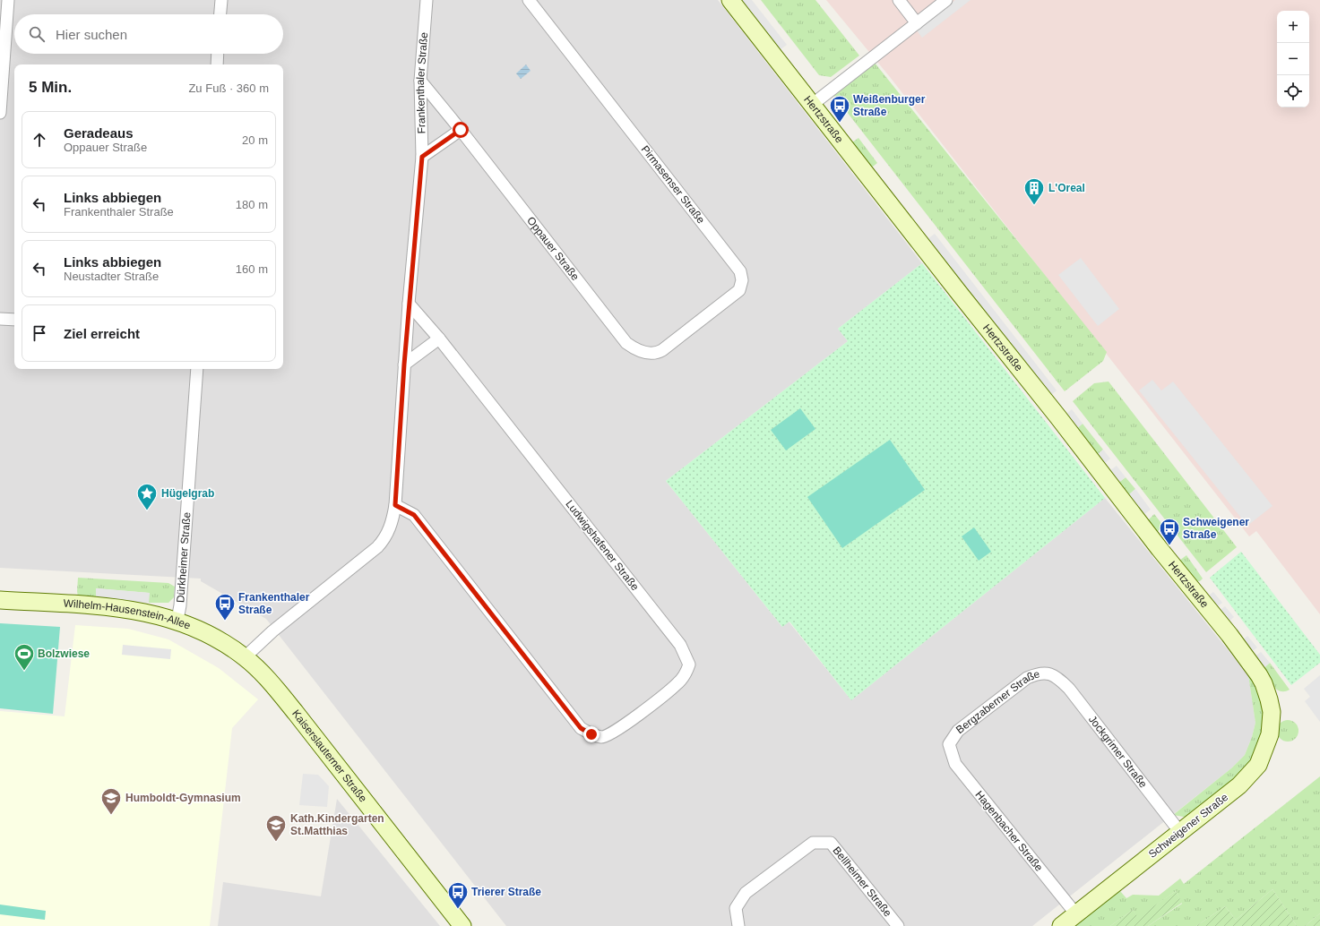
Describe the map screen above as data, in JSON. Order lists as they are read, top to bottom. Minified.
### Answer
{"streets":{"main road":["Hertzstraße","Wilhelm-Hausenstein-Allee","Kaiserslauterner Straße","Schweigener Straße"],"street":["Frankenthaler Straße","Pirmasenser Straße","Oppauer Straße","Ludwigshafener Straße","Dürkheimer Straße","Bergzaberner Straße","Jockgrimer Straße","Hagenbacher Straße","Bellheimer Straße"]},"crossings":[["Frankenthaler Straße","Oppauer Straße"],["Frankenthaler Straße","Ludwigshafener Straße"],["Frankenthaler Straße","Wilhelm-Hausenstein-Allee"],["Frankenthaler Straße","Kaiserslauterner Straße"],["Hertzstraße","Schweigener Straße"],["Pirmasenser Straße","Oppauer Straße"],["Dürkheimer Straße","Wilhelm-Hausenstein-Allee"],["Wilhelm-Hausenstein-Allee","Kaiserslauterner Straße"],["Bergzaberner Straße","Jockgrimer Straße"],["Bergzaberner Straße","Hagenbacher Straße"],["Jockgrimer Straße","Schweigener Straße"],["Schweigener Straße","Hagenbacher Straße"]],"places":{"bus stop":["Weißenburger Straße","Schweigener Straße","Frankenthaler Straße","Trierer Straße"],"building":["L'Oreal"],"place":["Hügelgrab"],"sports":["Bolzwiese"],"school or university":["Humboldt-Gymnasium","Kath.Kindergarten St.Matthias"]},"page":{"map_buttons":["+","−"],"search":"Hier suchen","heading":["5 Min.","Zu Fuß · 360 m"],"list":[["Geradeaus","Oppauer Straße","20 m"],["Links abbiegen","Frankenthaler Straße","180 m"],["Links abbiegen","Neustadter Straße","160 m"],"Ziel erreicht"]}}
